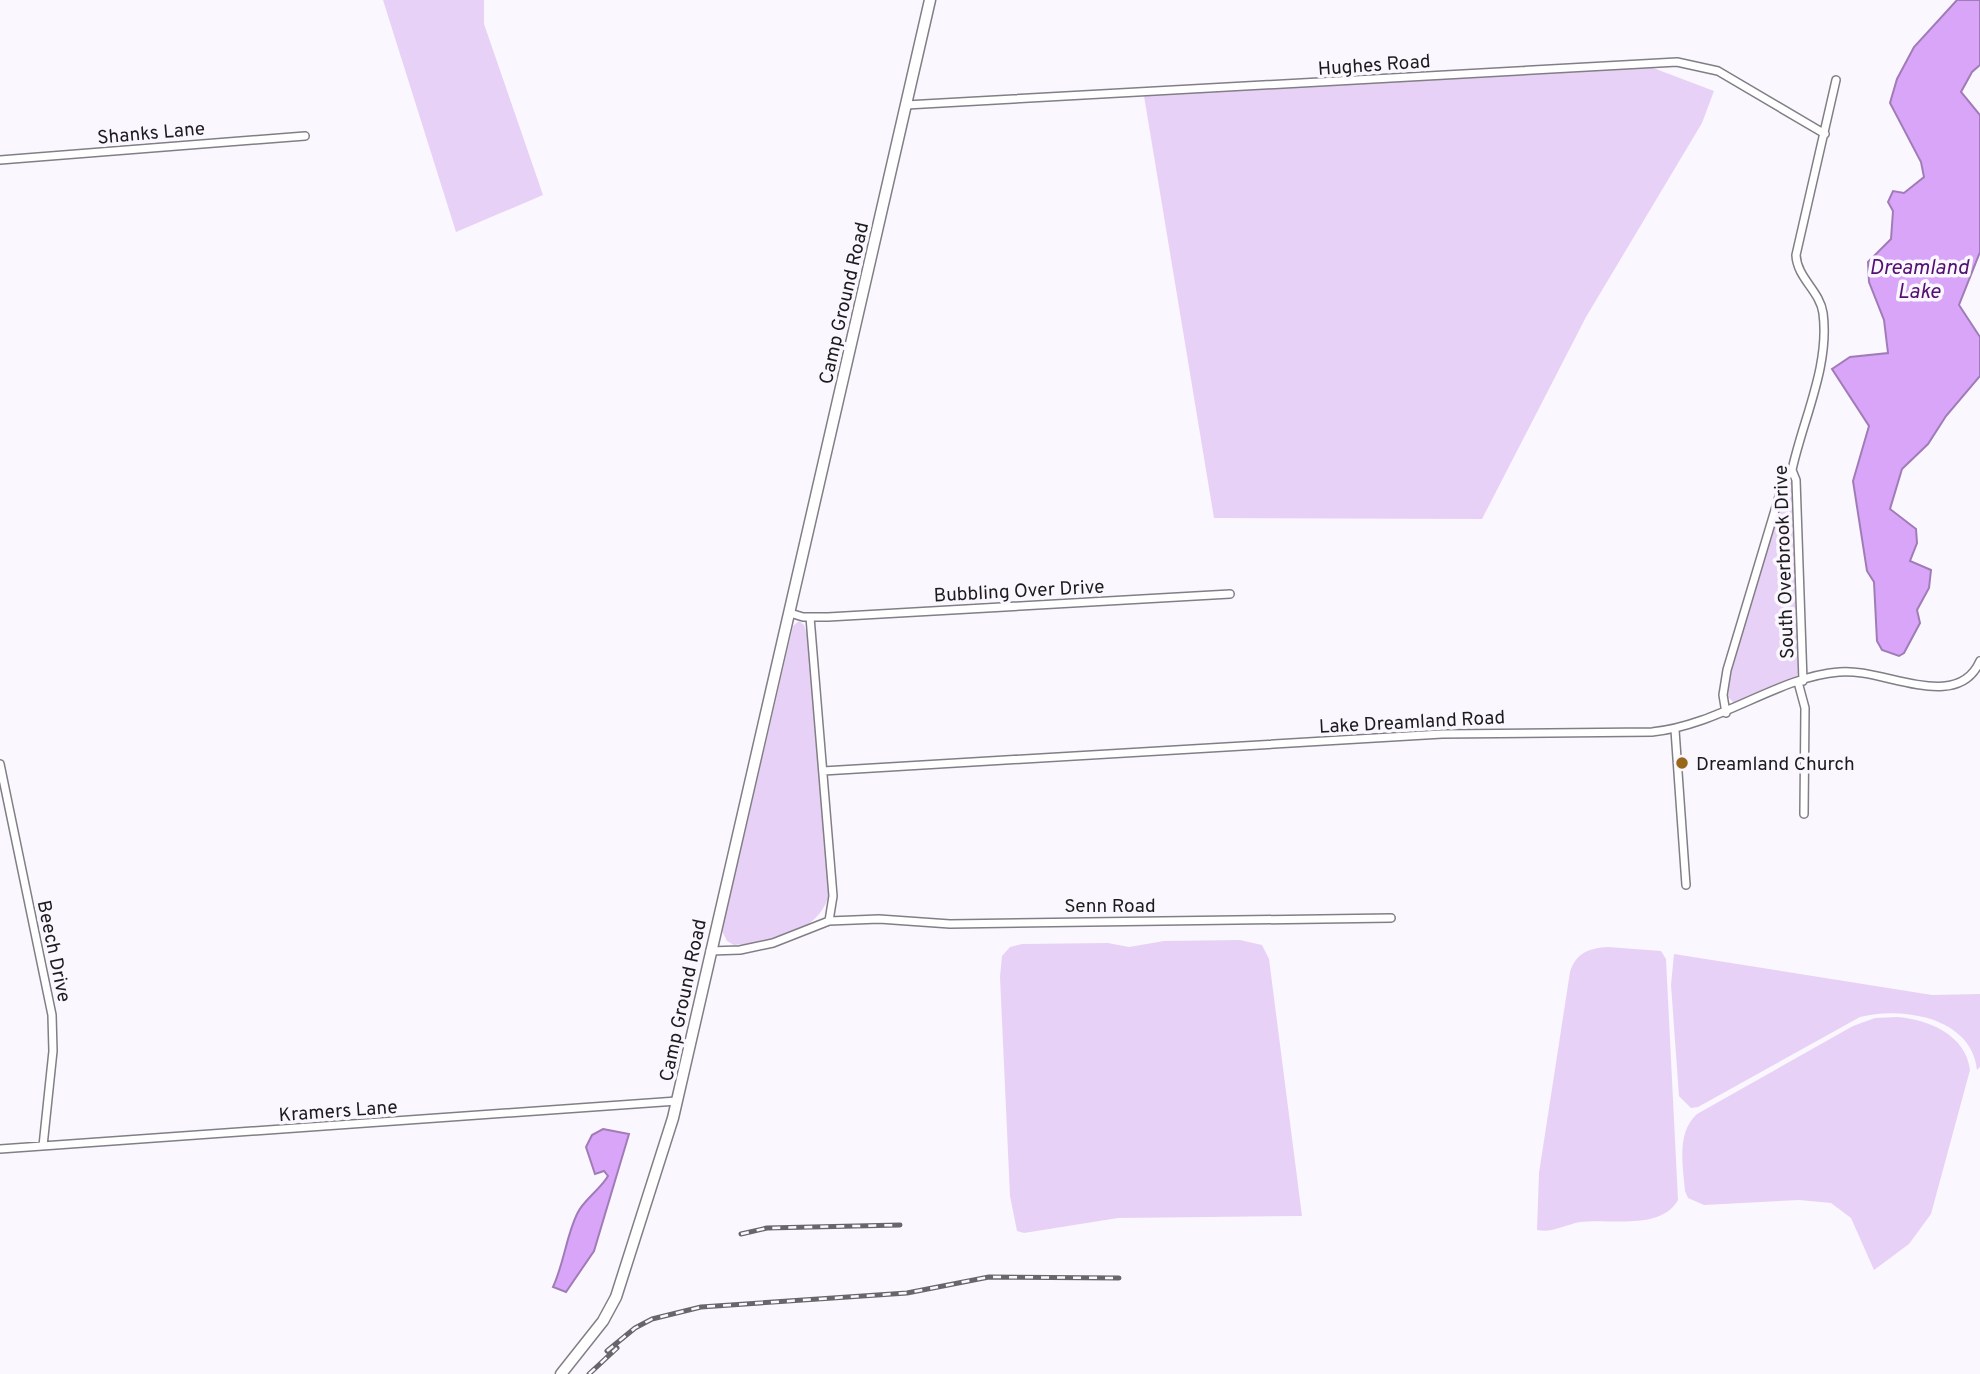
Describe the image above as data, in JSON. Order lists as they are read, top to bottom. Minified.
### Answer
{"streets":{"street":["Hughes Road","Shanks Lane","Camp Ground Road","South Overbrook Drive","Bubbling Over Drive","Lake Dreamland Road","Senn Road","Beech Drive","Kramers Lane"]},"crossings":[["Hughes Road","Camp Ground Road"],["Hughes Road","South Overbrook Drive"],["Camp Ground Road","Senn Road"],["Camp Ground Road","Kramers Lane"],["South Overbrook Drive","Lake Dreamland Road"],["Beech Drive","Kramers Lane"]],"water":["Dreamland Lake"],"places":["Dreamland Church"]}
